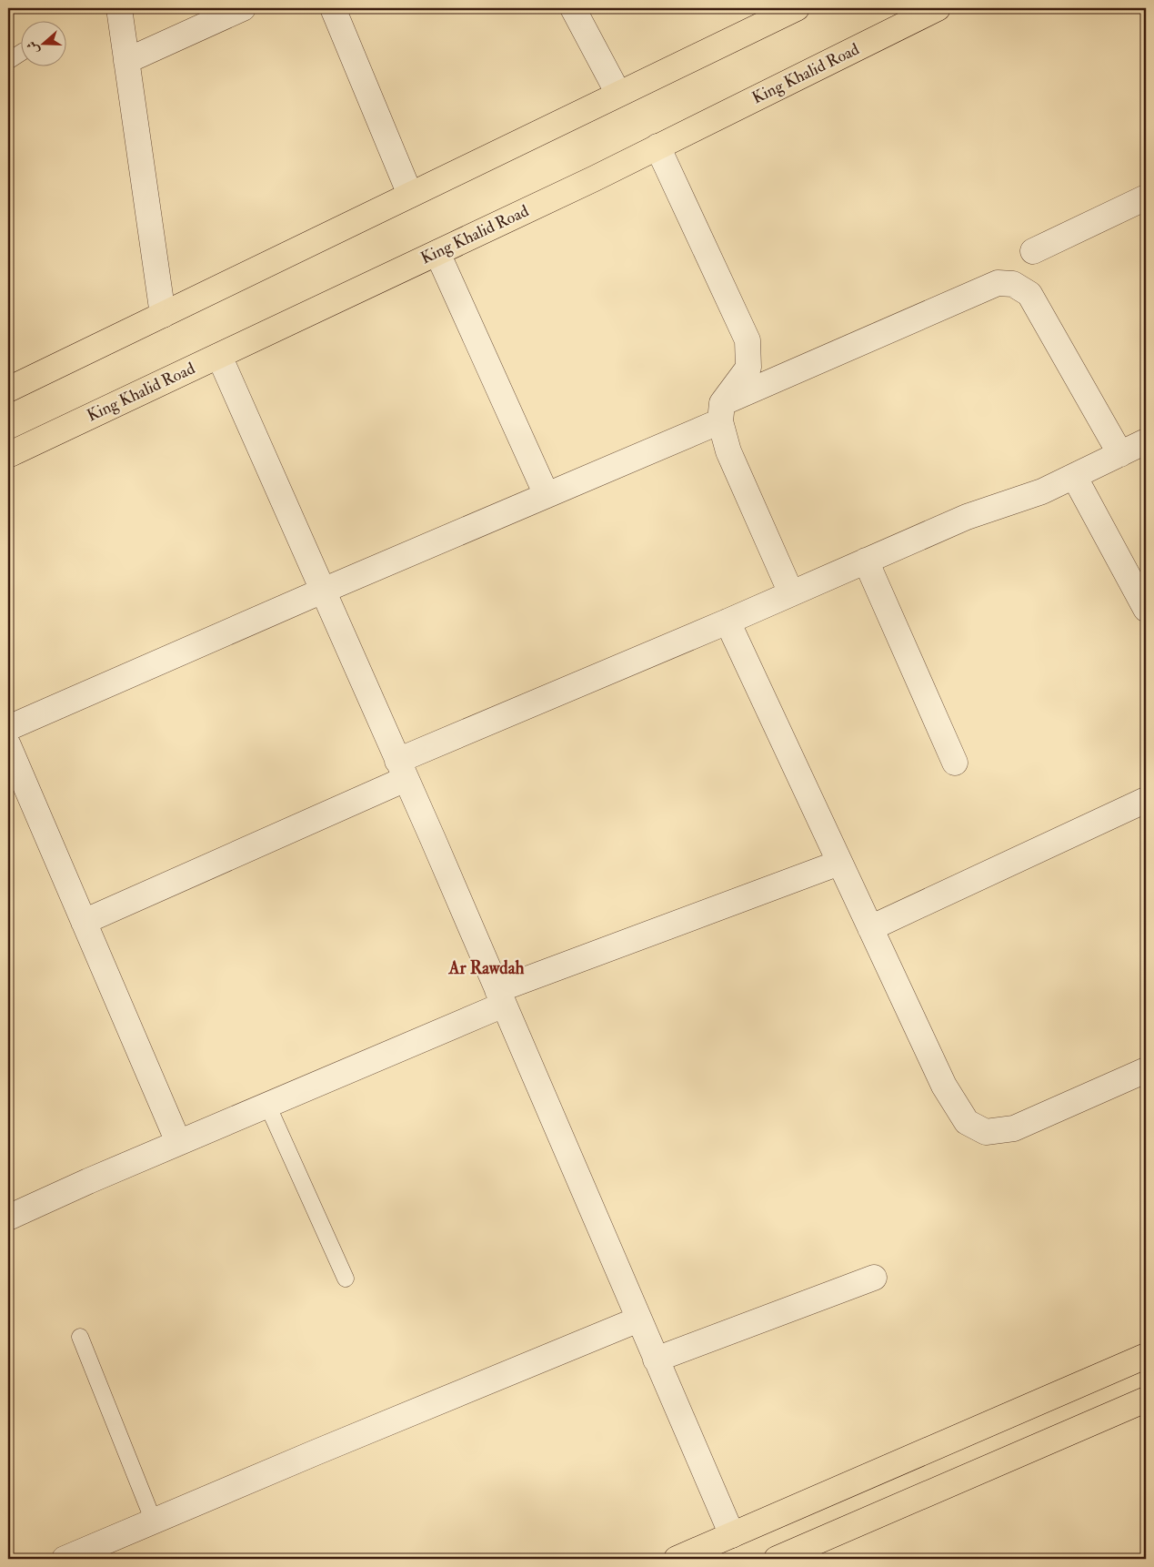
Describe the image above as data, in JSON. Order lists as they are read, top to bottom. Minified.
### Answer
{"streets":{"main road":["King Khalid Road"]},"districts":["Ar Rawdah"],"north":"left"}
